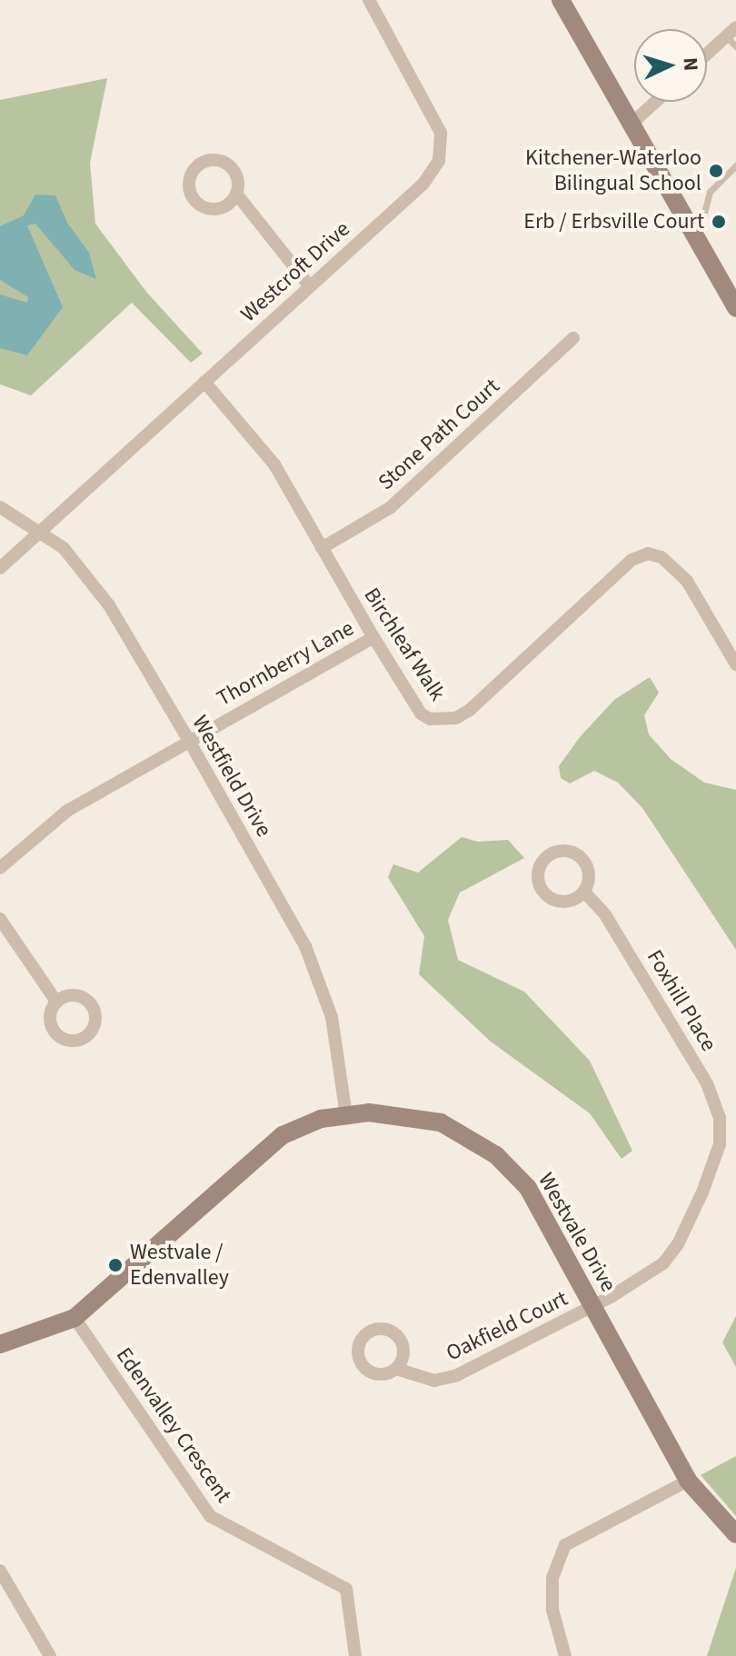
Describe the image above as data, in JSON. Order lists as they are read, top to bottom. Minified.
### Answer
{"streets":{"street":["Westcroft Drive","Stone Path Court","Birchleaf Walk","Thornberry Lane","Westfield Drive","Foxhill Place","Westvale Drive","Oakfield Court","Edenvalley Crescent"]},"crossings":[["Westcroft Drive","Birchleaf Walk"],["Westcroft Drive","Westfield Drive"],["Stone Path Court","Birchleaf Walk"],["Birchleaf Walk","Thornberry Lane"],["Thornberry Lane","Westfield Drive"],["Westfield Drive","Westvale Drive"],["Foxhill Place","Westvale Drive"],["Foxhill Place","Oakfield Court"],["Westvale Drive","Oakfield Court"],["Westvale Drive","Edenvalley Crescent"]],"places":["Kitchener-Waterloo Bilingual School","Erb / Erbsville Court","Westvale / Edenvalley"],"north":"right"}
